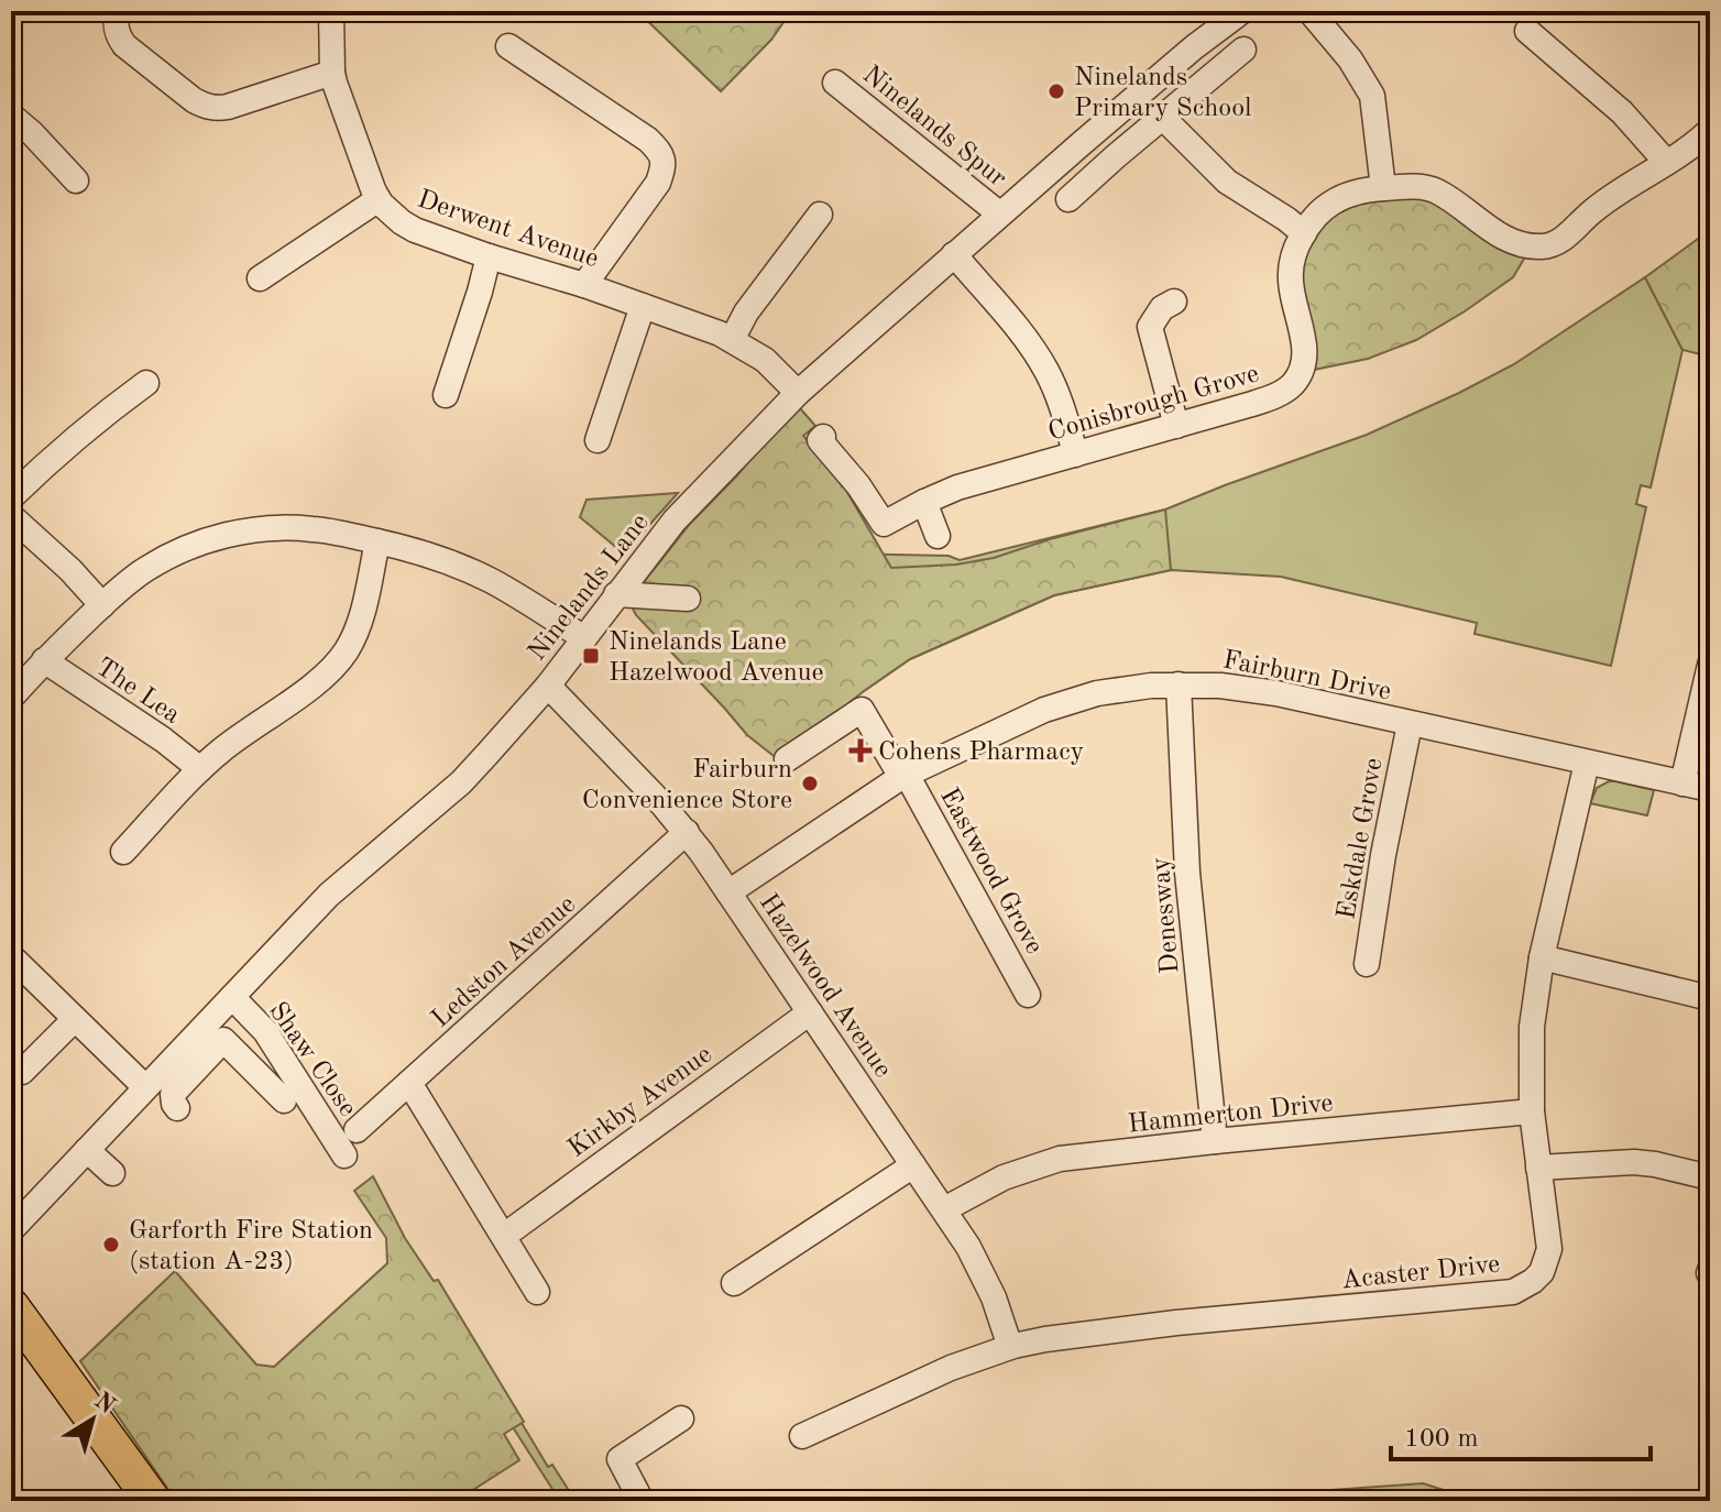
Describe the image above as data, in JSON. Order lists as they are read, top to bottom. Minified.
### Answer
{"streets":{"street":["Ninelands Spur","Derwent Avenue","Conisbrough Grove","Ninelands Lane","Fairburn Drive","The Lea","Eskdale Grove","Eastwood Grove","Denesway","Ledston Avenue","Hazelwood Avenue","Shaw Close","Kirkby Avenue","Hammerton Drive","Acaster Drive"]},"crossings":[["Ninelands Spur","Ninelands Lane"],["Derwent Avenue","Ninelands Lane"],["Ninelands Lane","Hazelwood Avenue"],["Ninelands Lane","Shaw Close"],["Fairburn Drive","Eskdale Grove"],["Fairburn Drive","Eastwood Grove"],["Fairburn Drive","Denesway"],["Fairburn Drive","Hazelwood Avenue"],["Fairburn Drive","Acaster Drive"],["Denesway","Hammerton Drive"],["Ledston Avenue","Hazelwood Avenue"],["Hazelwood Avenue","Kirkby Avenue"],["Hazelwood Avenue","Hammerton Drive"],["Hazelwood Avenue","Acaster Drive"],["Hammerton Drive","Acaster Drive"]],"places":{"other":["Ninelands Primary School","Fairburn Convenience Store","Garforth Fire Station (station A-23)"],"transit":["Ninelands Lane Hazelwood Avenue"],"health":["Cohens Pharmacy"]},"scale_bar":"100 m","north":"top right"}
